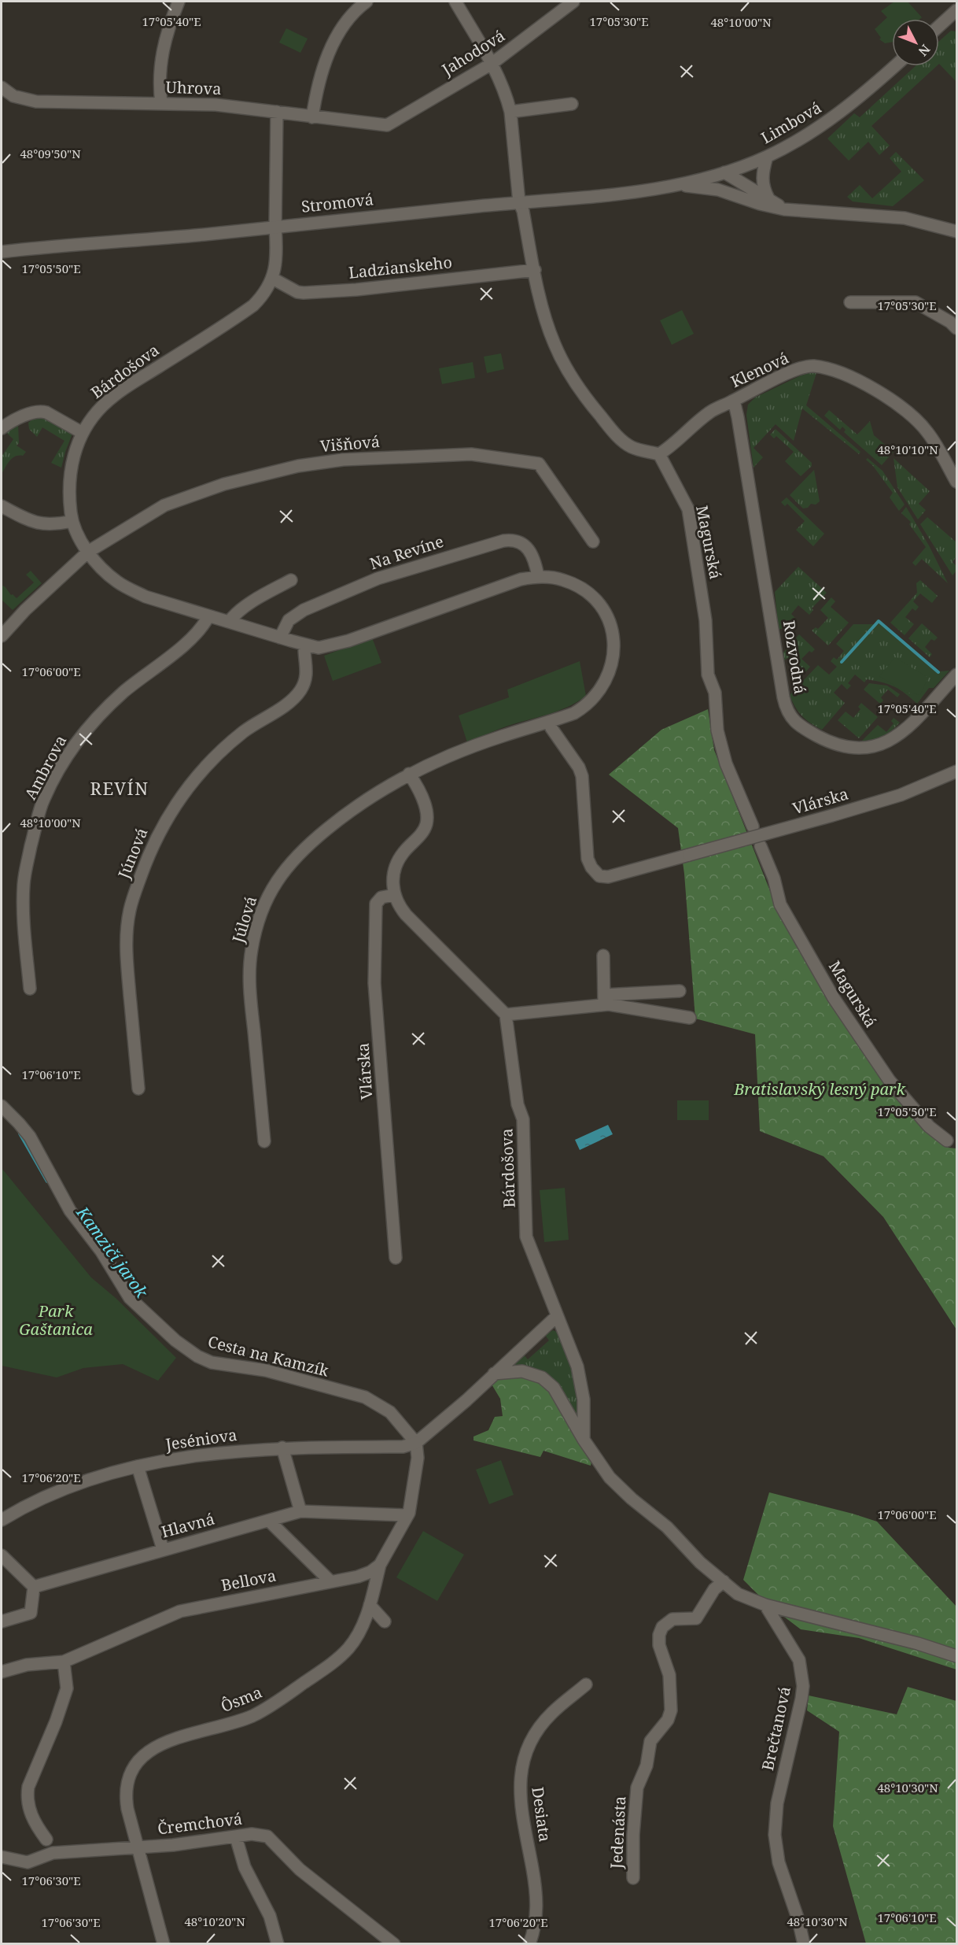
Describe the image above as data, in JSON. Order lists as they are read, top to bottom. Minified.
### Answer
{"streets":{"street":["Jahodová","Uhrova","Limbová","Stromová","Ladzianskeho","Klenová","Bárdošova","Višňová","Magurská","Na Revíne","Rozvodná","Ambrova","Vlárska","Júnová","Júlová","Cesta na Kamzík","Jeséniova","Hlavná","Bellova","Ôsma","Brečtanová","Desiata","Čremchová","Jedenásta"]},"crossings":[["Jahodová","Uhrova"],["Uhrova","Bárdošova"],["Limbová","Stromová"],["Stromová","Bárdošova"],["Ladzianskeho","Bárdošova"],["Klenová","Magurská"],["Klenová","Rozvodná"],["Bárdošova","Višňová"],["Bárdošova","Na Revíne"],["Bárdošova","Ambrova"],["Bárdošova","Júnová"],["Cesta na Kamzík","Jeséniova"],["Bellova","Ôsma"],["Ôsma","Čremchová"]],"districts":["REVÍN"],"water":["Kamzičí jarok"],"parks":["Bratislavský lesný park","Park Gaštanica"],"north":"bottom right","coordinates":["17°05'40\"E","17°05'30\"E","48°10'00\"N","48°09'50\"N","17°05'50\"E","48°10'10\"N","17°06'00\"E","17°06'10\"E","17°06'20\"E","48°10'30\"N","17°06'30\"E","48°10'20\"N"]}
